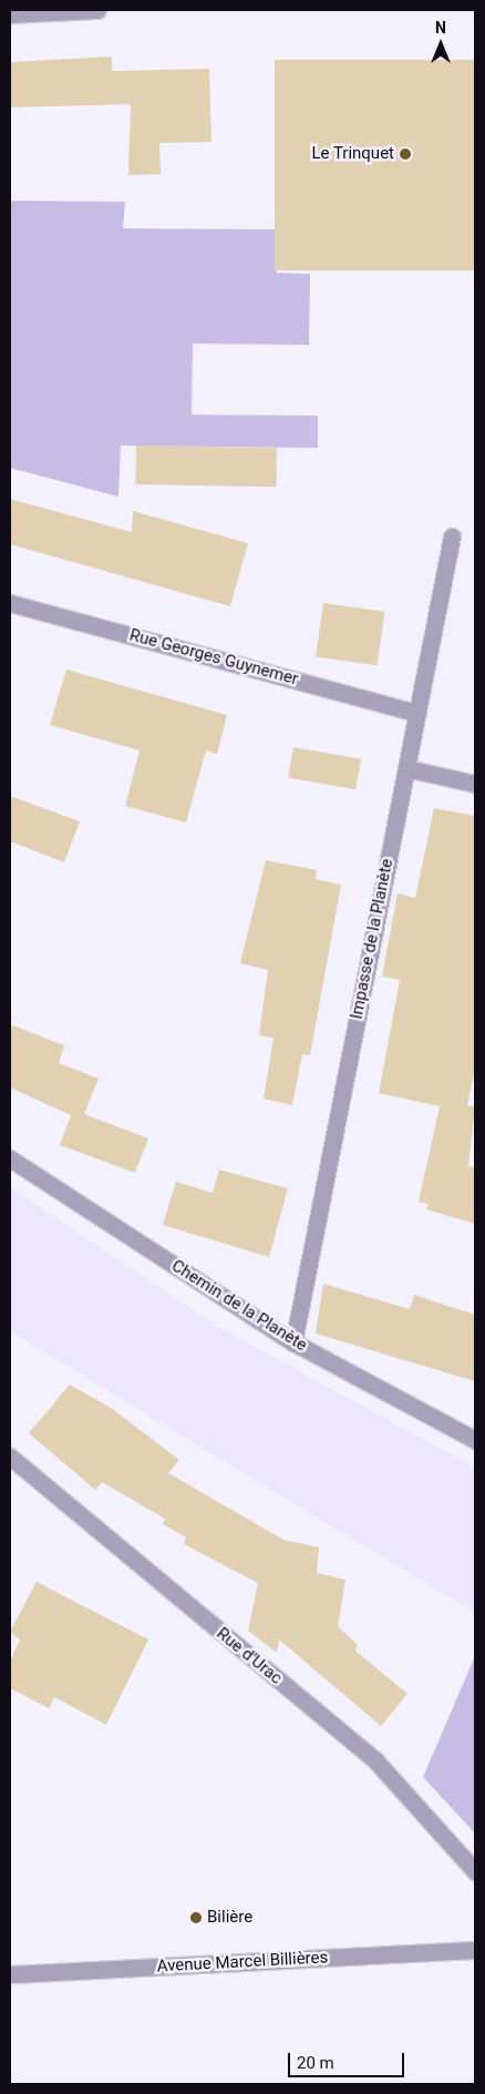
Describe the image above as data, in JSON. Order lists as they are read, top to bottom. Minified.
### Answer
{"streets":{"street":["Rue Georges Guynemer","Impasse de la Planète","Chemin de la Planète","Rue d'Urac","Avenue Marcel Billières"]},"crossings":[["Rue Georges Guynemer","Impasse de la Planète"],["Impasse de la Planète","Chemin de la Planète"]],"places":["Le Trinquet","Bilière"],"scale_bar":"20 m","north":"top"}
